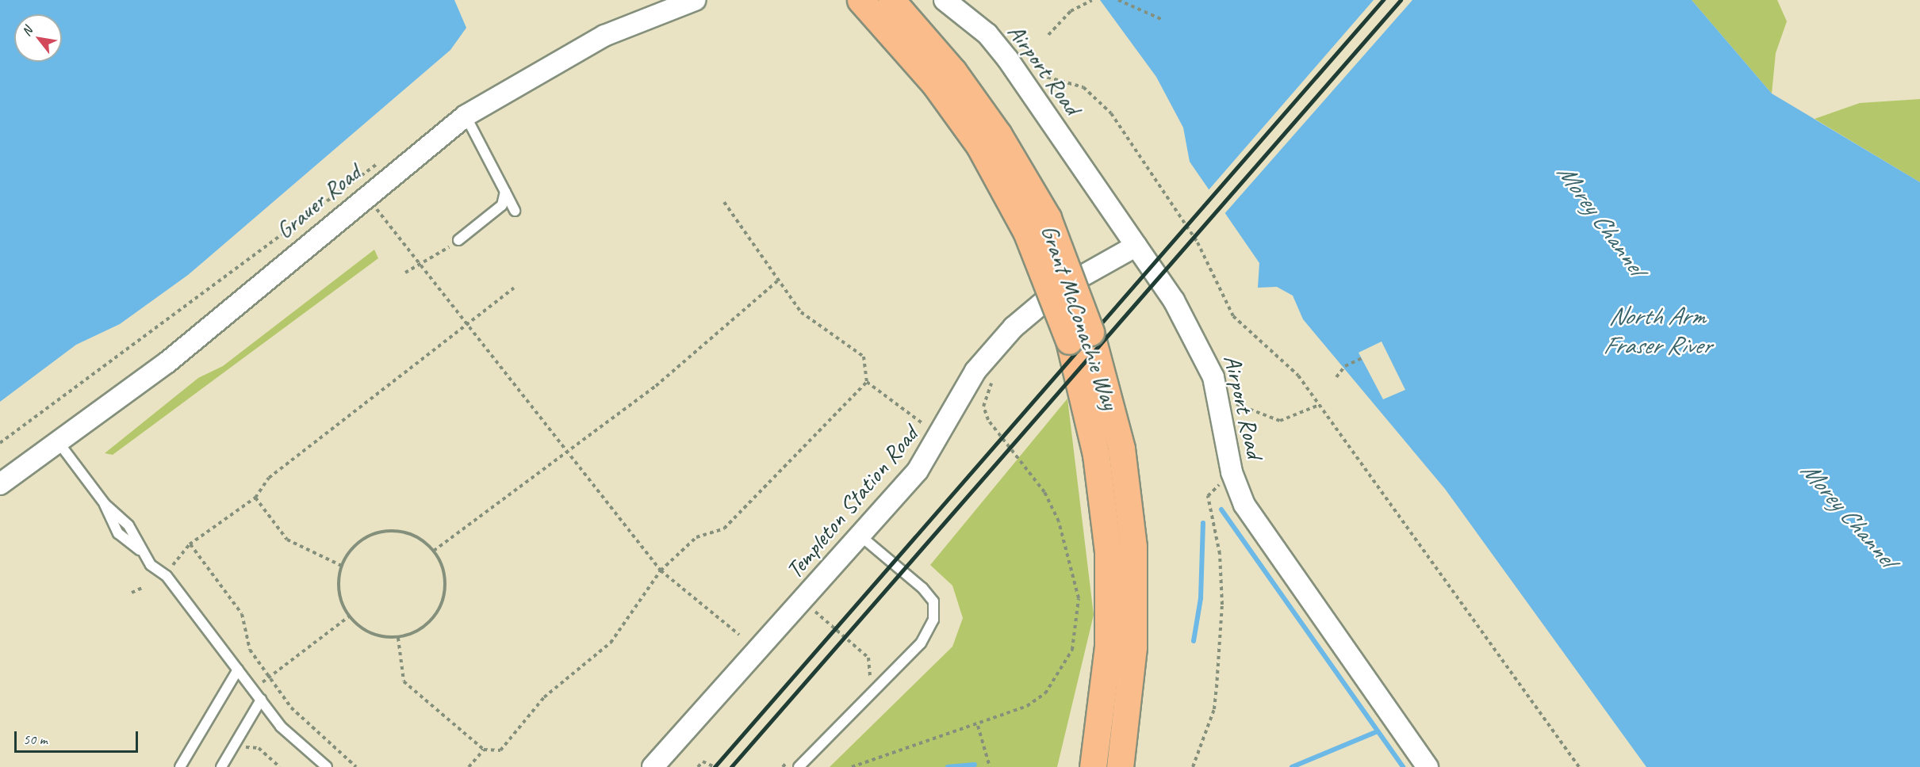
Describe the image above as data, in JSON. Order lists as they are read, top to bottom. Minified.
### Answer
{"streets":{"main road":["Grant McConachie Way"],"street":["Airport Road","Grauer Road","Templeton Station Road"]},"crossings":[["Airport Road","Templeton Station Road"]],"water":["Morey Channel","North Arm Fraser River"],"scale_bar":"50 m","north":"top left"}
